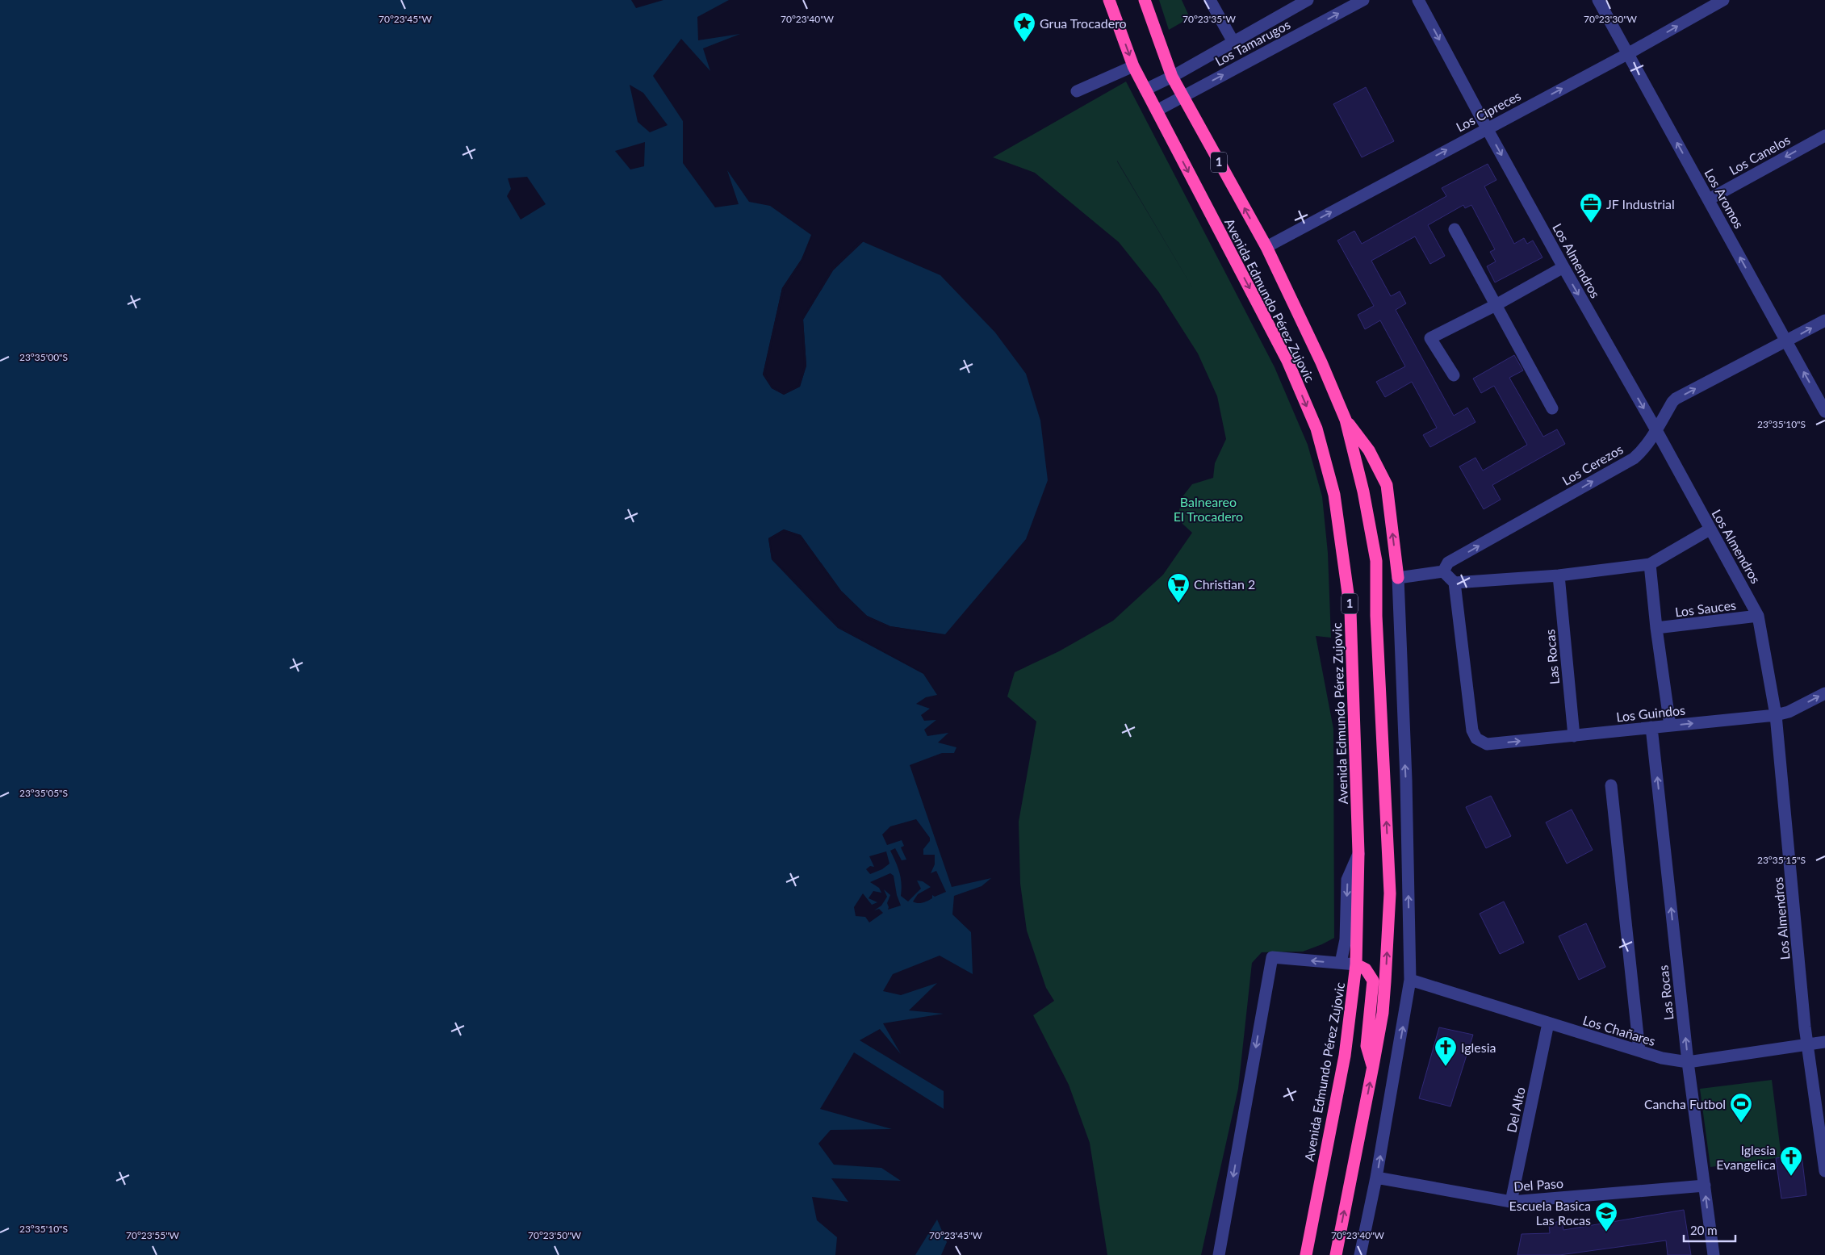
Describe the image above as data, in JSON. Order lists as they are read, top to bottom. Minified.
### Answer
{"streets":{"highway":["1","Avenida Edmundo Pérez Zujovic"],"street":["Los Tamarugos","Los Cipreces","Los Canelos","Los Aromos","Los Almendros","Los Cerezos","Los Sauces","Las Rocas","Los Guindos","Los Chañares","Del Alto","Del Paso"]},"crossings":[["Los Tamarugos","Avenida Edmundo Pérez Zujovic"],["Los Cipreces","Los Aromos"],["Los Cipreces","Los Almendros"],["Los Cipreces","Avenida Edmundo Pérez Zujovic"],["Los Canelos","Los Aromos"],["Los Aromos","Los Cerezos"],["Los Almendros","Los Cerezos"],["Los Almendros","Los Sauces"],["Los Almendros","Los Guindos"],["Los Almendros","Los Chañares"],["Las Rocas","Los Guindos"],["Las Rocas","Los Chañares"],["Las Rocas","Del Paso"],["Los Chañares","Del Alto"],["Del Alto","Del Paso"]],"one_way":["Los Cipreces","Los Canelos","Los Aromos","Los Cerezos"],"parks":["Balneareo El Trocadero"],"places":{"place":["Grua Trocadero"],"office":["JF Industrial"],"supermarket":["Christian 2"],"church":["Iglesia","Iglesia Evangelica"],"sports":["Cancha Futbol"],"school or university":["Escuela Basica Las Rocas"]},"scale_bar":"20 m","coordinates":["70°23'30\"W","70°23'45\"W","70°23'40\"W","70°23'35\"W","23°35'00\"S","23°35'10\"S","23°35'05\"S","23°35'15\"S","70°23'55\"W","70°23'50\"W"]}
